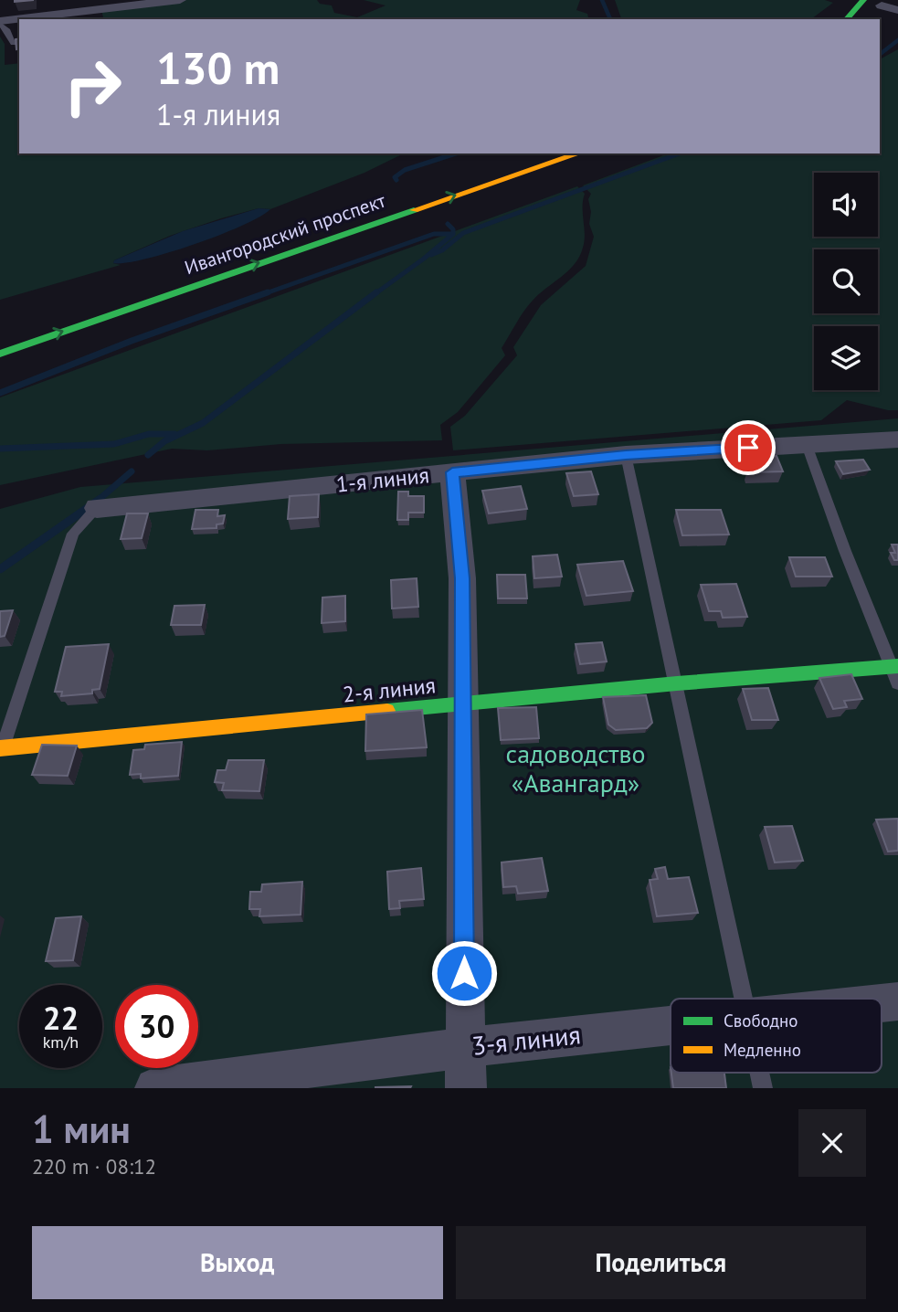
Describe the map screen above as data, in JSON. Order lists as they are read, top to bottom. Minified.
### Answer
{"streets":{"main road":["Ивангородский проспект","2-я линия"],"street":["1-я линия","3-я линия"]},"parks":["садоводство «Авангард»"],"legend":["Свободно","Медленно"],"page":{"turn":["130 m","1-я линия"],"speed":"22 km/h","limit":"30","heading":["1 мин","220 m · 08:12"],"buttons":["Выход","Поделиться"]}}
